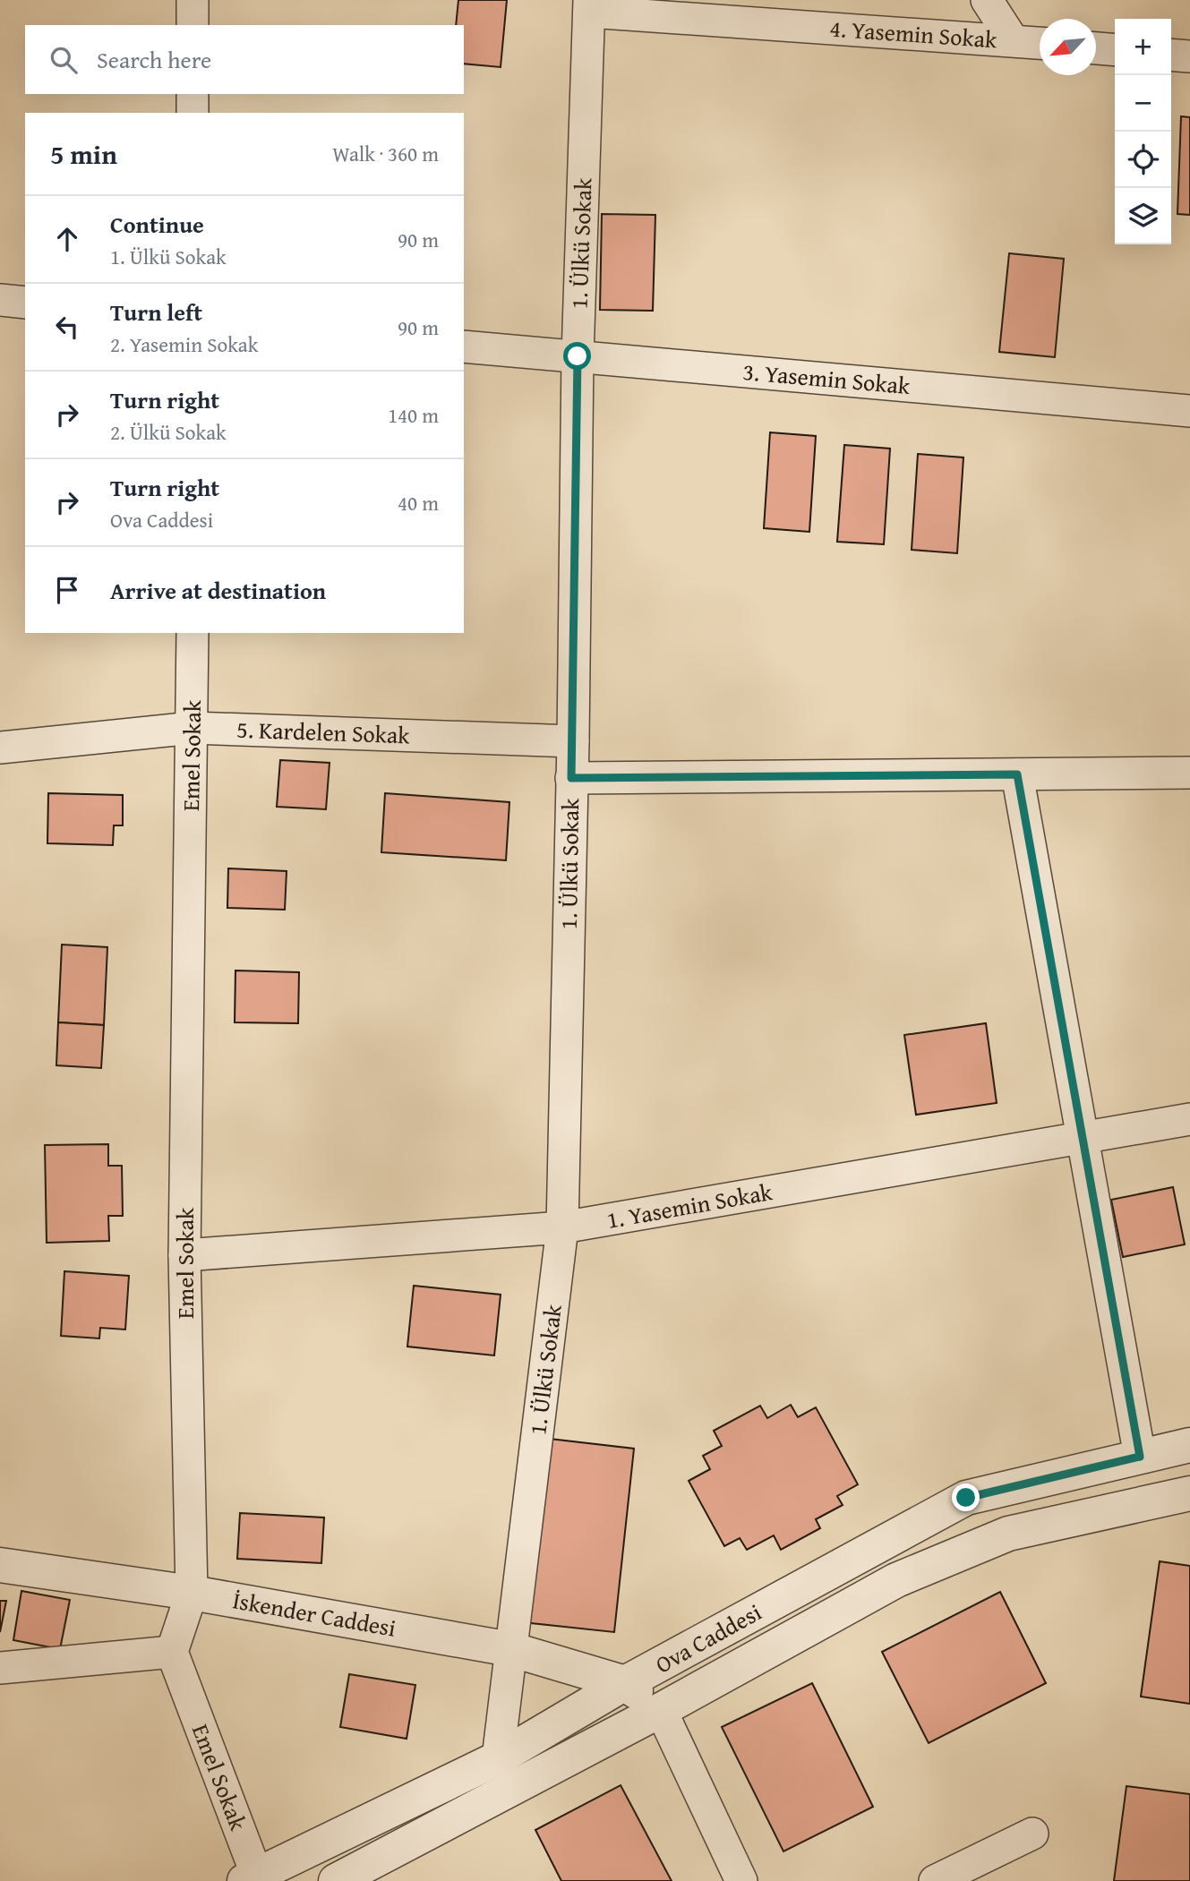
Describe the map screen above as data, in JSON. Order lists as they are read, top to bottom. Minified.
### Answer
{"streets":{"street":["4. Yasemin Sokak","1. Ülkü Sokak","3. Yasemin Sokak","5. Kardelen Sokak","Emel Sokak","1. Yasemin Sokak","İskender Caddesi","Ova Caddesi"]},"crossings":[["4. Yasemin Sokak","1. Ülkü Sokak"],["1. Ülkü Sokak","3. Yasemin Sokak"],["1. Ülkü Sokak","5. Kardelen Sokak"],["1. Ülkü Sokak","1. Yasemin Sokak"],["1. Ülkü Sokak","İskender Caddesi"],["1. Ülkü Sokak","Ova Caddesi"],["5. Kardelen Sokak","Emel Sokak"],["Emel Sokak","1. Yasemin Sokak"],["Emel Sokak","İskender Caddesi"],["Emel Sokak","Ova Caddesi"],["İskender Caddesi","Ova Caddesi"]],"north":"bottom left","page":{"map_buttons":["+","−"],"search":"Search here","heading":["5 min","Walk · 360 m"],"list":[["Continue","1. Ülkü Sokak","90 m"],["Turn left","2. Yasemin Sokak","90 m"],["Turn right","2. Ülkü Sokak","140 m"],["Turn right","Ova Caddesi","40 m"],"Arrive at destination"]}}
